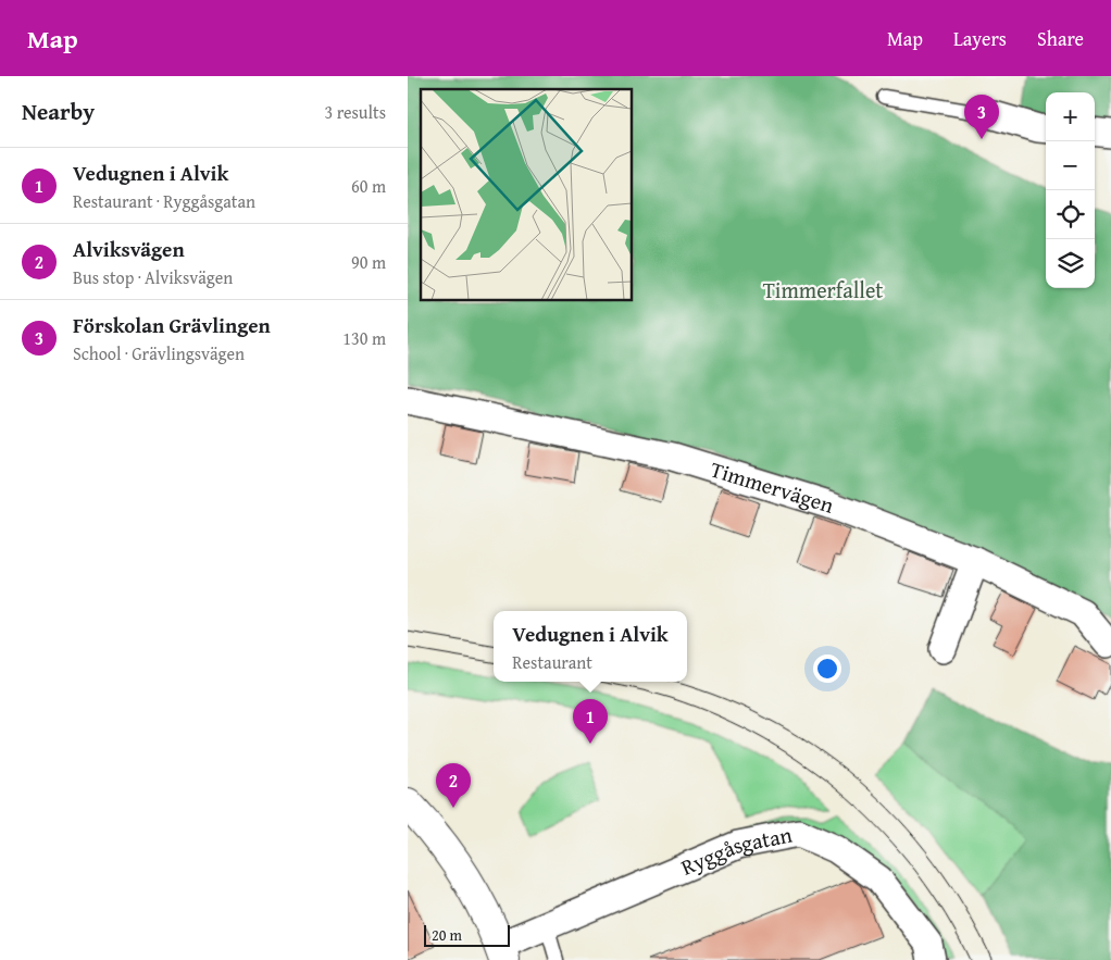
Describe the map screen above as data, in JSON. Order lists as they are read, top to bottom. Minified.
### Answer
{"streets":{"street":["Timmervägen","Ryggåsgatan"]},"parks":["Timmerfallet"],"scale_bar":"20 m","page":{"header":"Map","nav":["Map","Layers","Share"],"heading":["Nearby","3 results"],"map_buttons":["+","−"],"pins":["3","1","2"],"list":[{"mark":"1","name":"Vedugnen i Alvik","note":"Restaurant · Ryggåsgatan","value":"60 m"},{"mark":"2","name":"Alviksvägen","note":"Bus stop · Alviksvägen","value":"90 m"},{"mark":"3","name":"Förskolan Grävlingen","note":"School · Grävlingsvägen","value":"130 m"}],"popup":["Vedugnen i Alvik","Restaurant"],"scale":"20 m"}}
